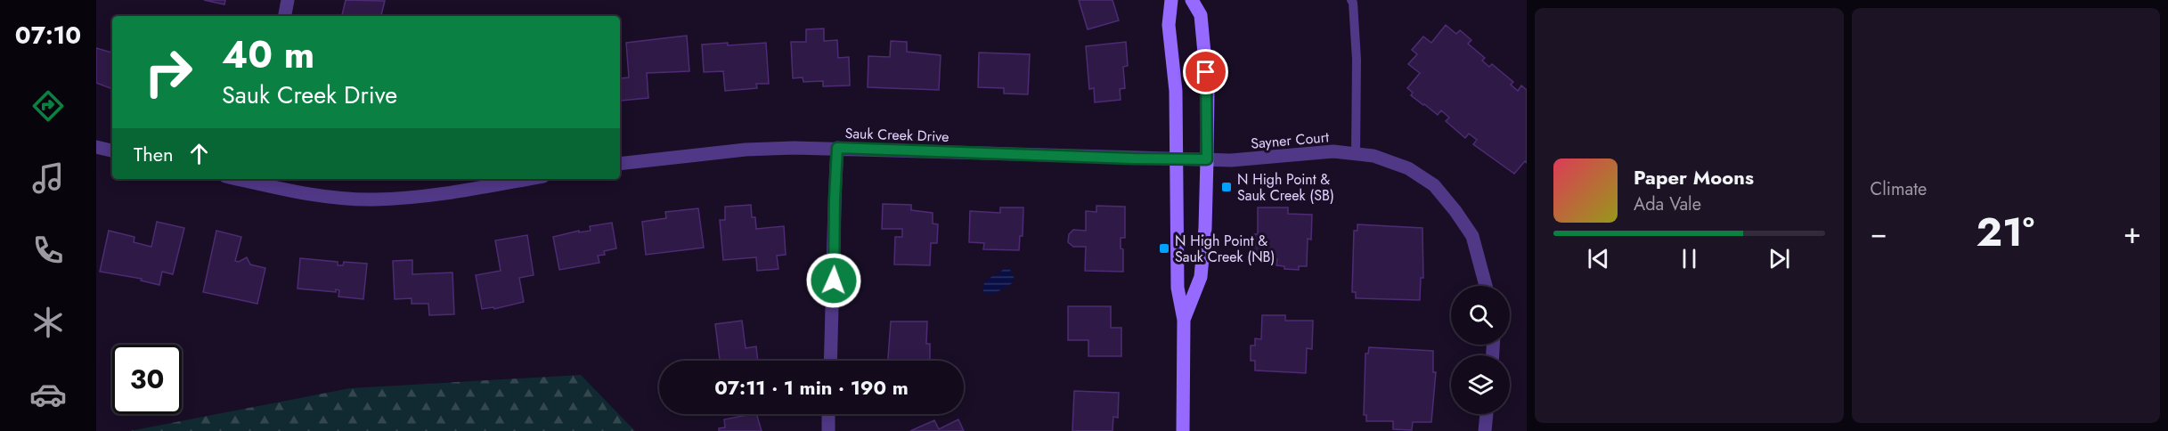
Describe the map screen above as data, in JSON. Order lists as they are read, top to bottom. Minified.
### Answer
{"streets":{"street":["Sauk Creek Drive","Sayner Court"]},"crossings":[["Sauk Creek Drive","Sayner Court"]],"places":{"transit":["N High Point & Sauk Creek (SB)","N High Point & Sauk Creek (NB)"]},"page":{"tabs":"07:10","tile":"Climate","turn":["40 m","Sauk Creek Drive"],"then":"Then","song":["Paper Moons","Ada Vale"],"heat":["−","21°","+"],"limit":"30","trip":"07:11 · 1 min · 190 m"}}
